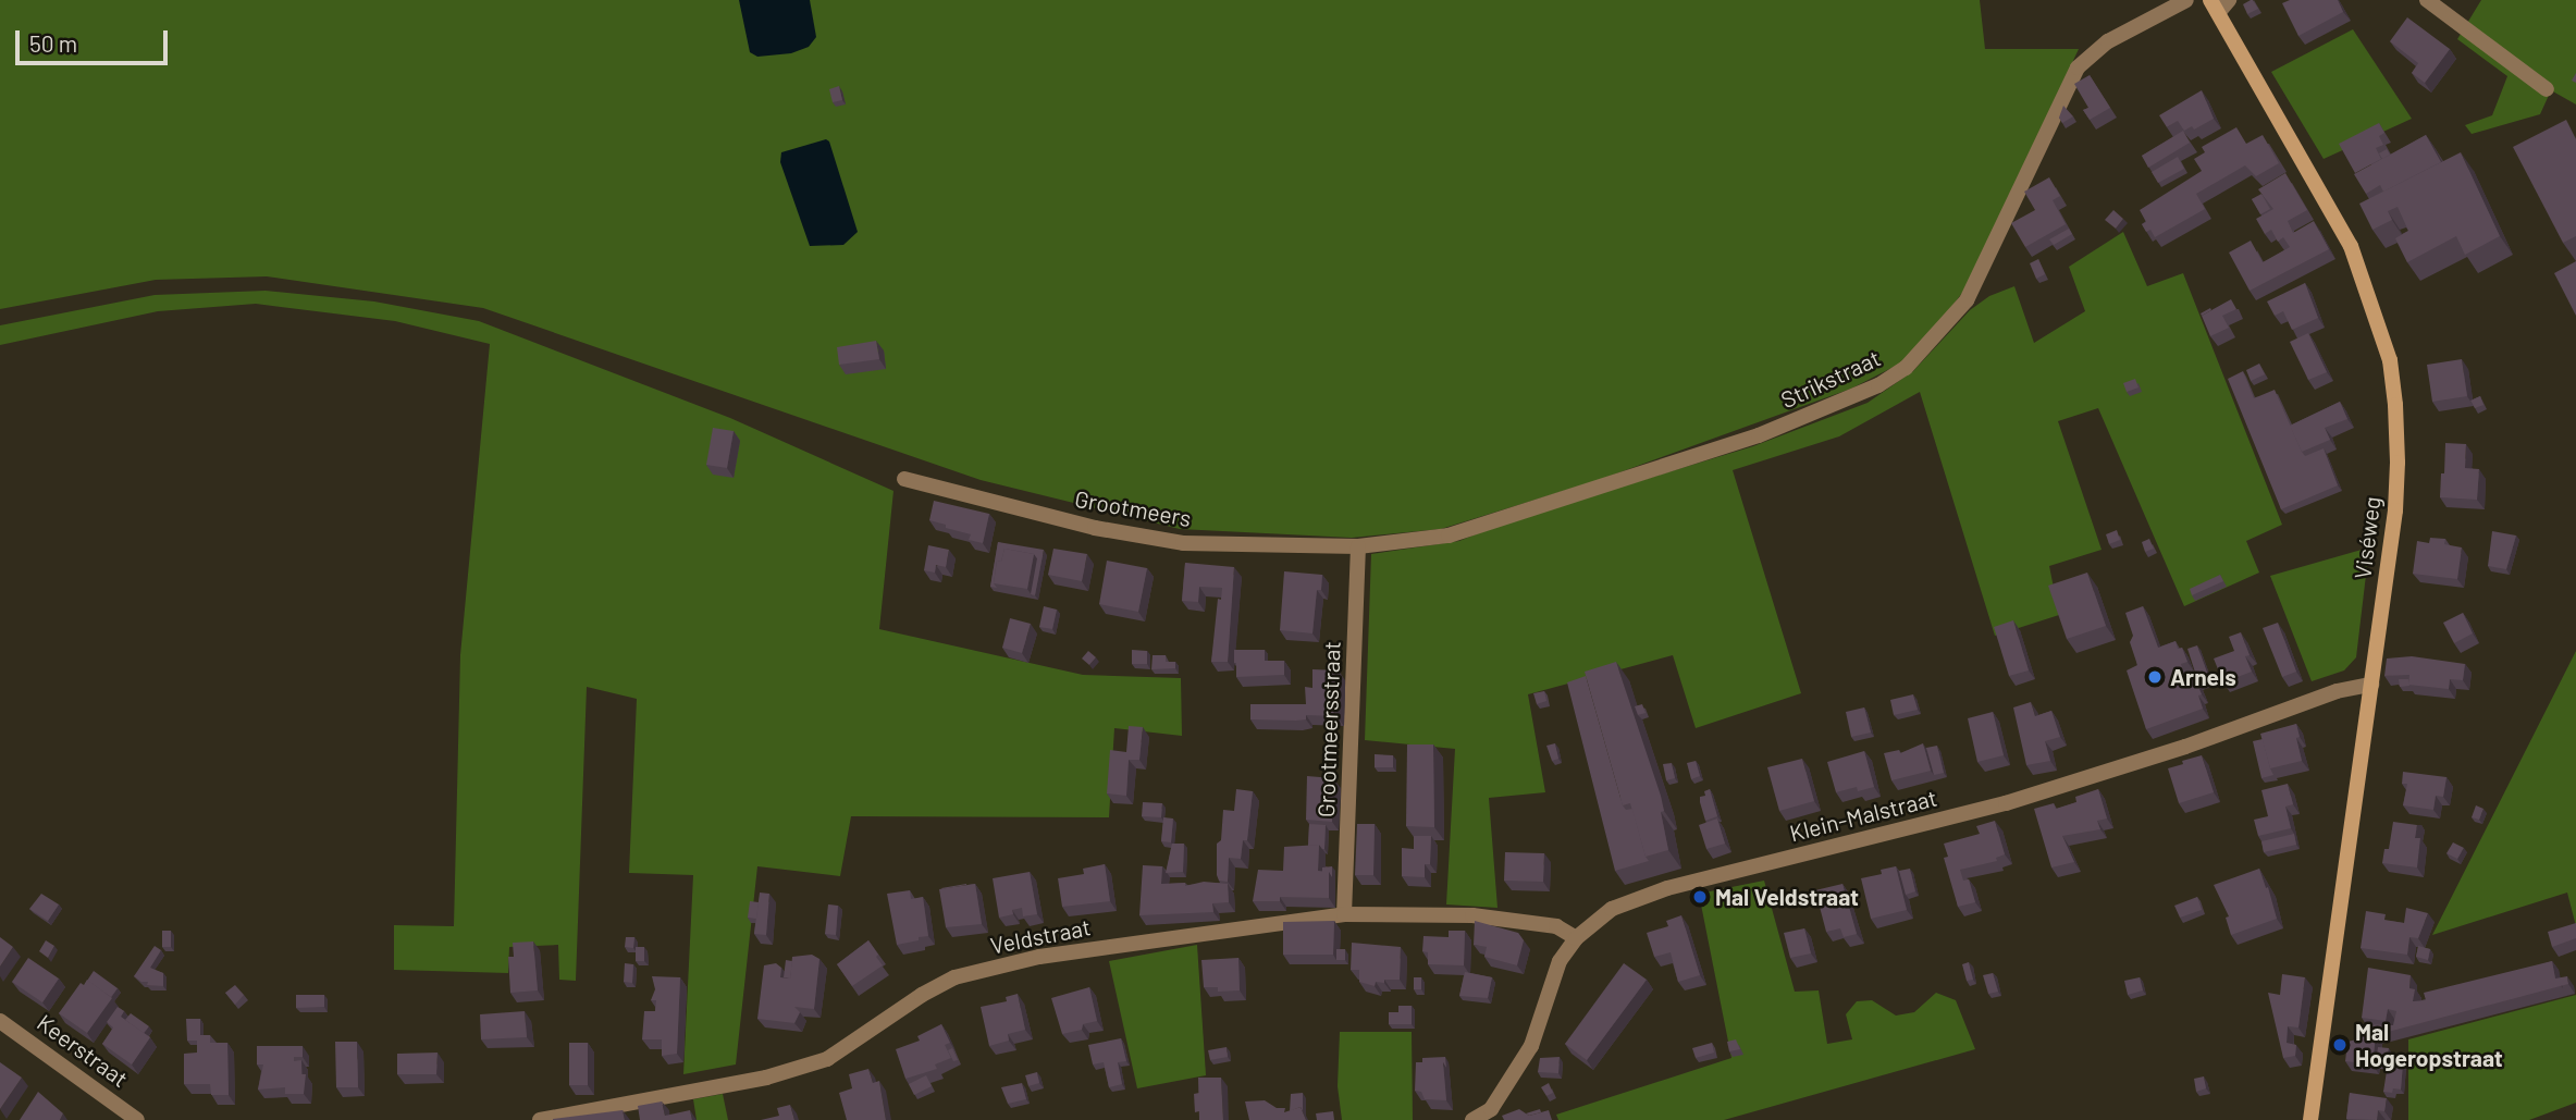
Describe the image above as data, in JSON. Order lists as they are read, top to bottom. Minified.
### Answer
{"streets":{"main road":["Viséweg"],"street":["Strikstraat","Grootmeers","Grootmeersstraat","Klein-Malstraat","Veldstraat","Keerstraat"]},"crossings":[["Strikstraat","Grootmeers"],["Strikstraat","Grootmeersstraat"],["Grootmeers","Grootmeersstraat"],["Viséweg","Klein-Malstraat"],["Grootmeersstraat","Veldstraat"],["Klein-Malstraat","Veldstraat"]],"places":["Arnels","Mal Veldstraat","Mal Hogeropstraat"],"scale_bar":"50 m"}
